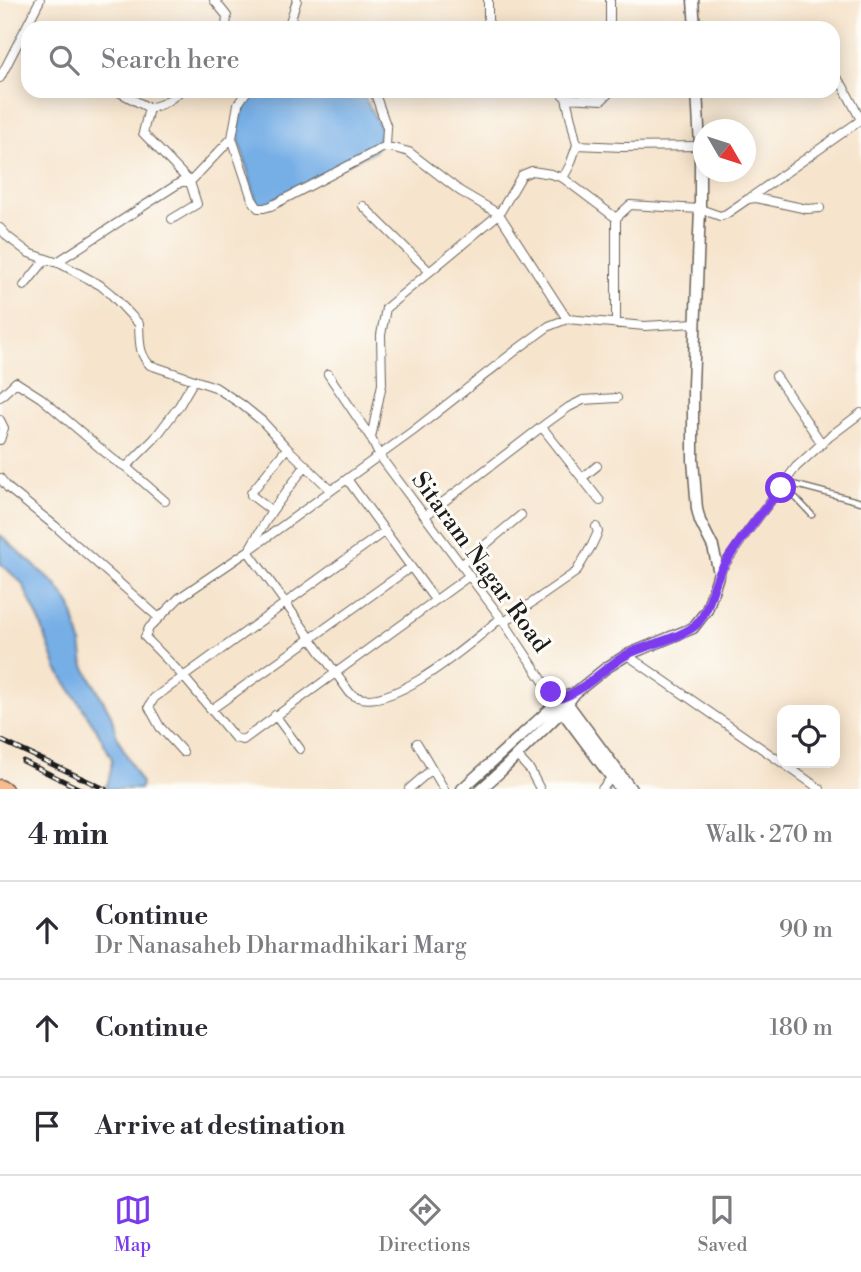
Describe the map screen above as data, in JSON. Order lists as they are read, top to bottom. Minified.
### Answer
{"streets":{"street":["Sitaram Nagar Road"]},"north":"bottom right","page":{"search":"Search here","heading":["4 min","Walk · 270 m"],"list":[["Continue","Dr Nanasaheb Dharmadhikari Marg","90 m"],["Continue","180 m"],"Arrive at destination"],"nav":["Map","Directions","Saved"]}}
